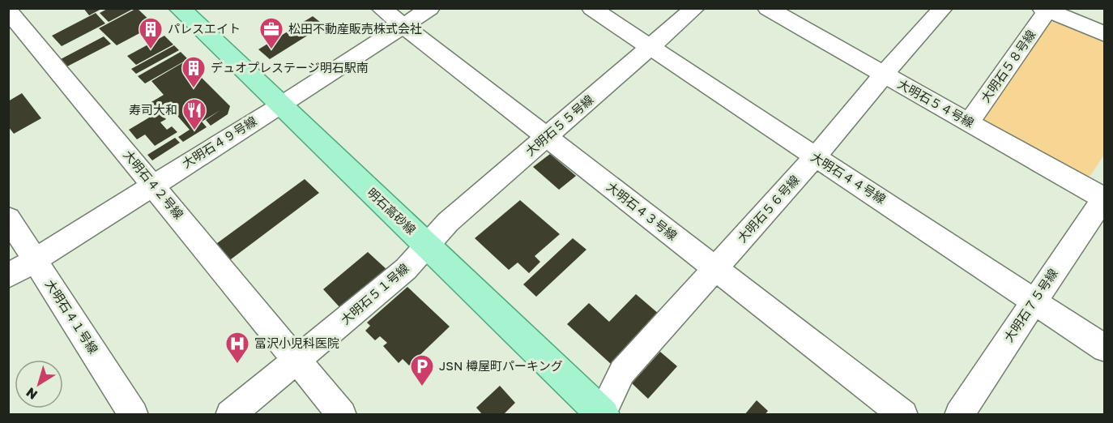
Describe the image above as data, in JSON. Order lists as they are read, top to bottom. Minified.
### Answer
{"streets":{"main road":["明石高砂線"],"street":["大明石５８号線","大明石５４号線","大明石５５号線","大明石４９号線","大明石４４号線","大明石４２号線","大明石５６号線","大明石４３号線","大明石５１号線","大明石７５号線","大明石４１号線"]},"crossings":[["大明石５８号線","大明石５４号線"],["大明石５４号線","大明石５６号線"],["大明石５４号線","大明石７５号線"],["大明石５５号線","大明石４４号線"],["大明石５５号線","明石高砂線"],["大明石５５号線","大明石４３号線"],["大明石５５号線","大明石５１号線"],["大明石４９号線","大明石４２号線"],["大明石４９号線","明石高砂線"],["大明石４９号線","大明石４３号線"],["大明石４９号線","大明石４１号線"],["大明石４４号線","大明石５６号線"],["大明石４４号線","大明石７５号線"],["大明石４２号線","大明石５１号線"],["大明石５６号線","明石高砂線"],["大明石５６号線","大明石４３号線"],["明石高砂線","大明石５１号線"]],"places":{"building":["パレスエイト","デュオプレステージ明石駅南"],"office":["松田不動産販売株式会社"],"restaurant":["寿司大和"],"hospital":["冨沢小児科医院"],"parking":["JSN 樽屋町パーキング"]},"north":"bottom left"}
